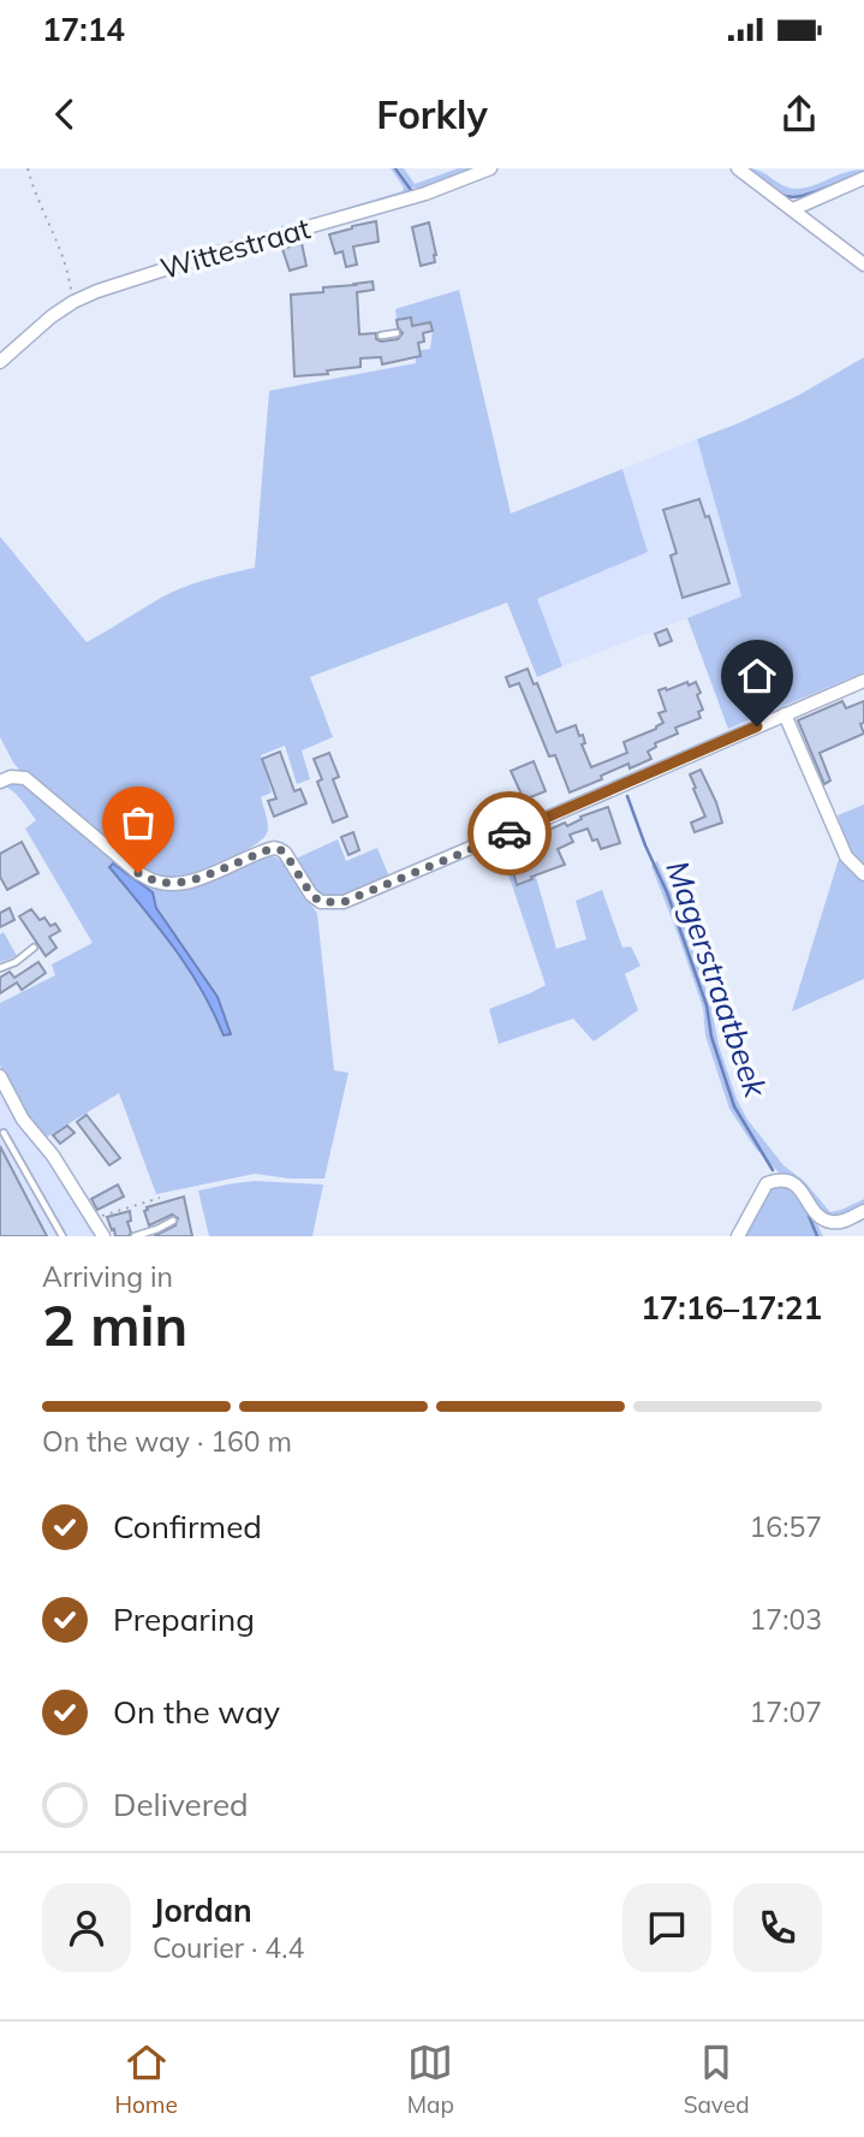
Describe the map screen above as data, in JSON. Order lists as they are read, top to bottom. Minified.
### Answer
{"streets":{"street":["Wittestraat"]},"water":["Magerstraatbeek"],"page":{"status":"17:14","header":"Forkly","heading":["2 min","Arriving in","17:16–17:21"],"panel":["Jordan","Courier · 4.4"],"bar":"On the way · 160 m","list":[["Confirmed","16:57"],["Preparing","17:03"],["On the way","17:07"],"Delivered"],"tabs":["Home","Map","Saved"]}}
